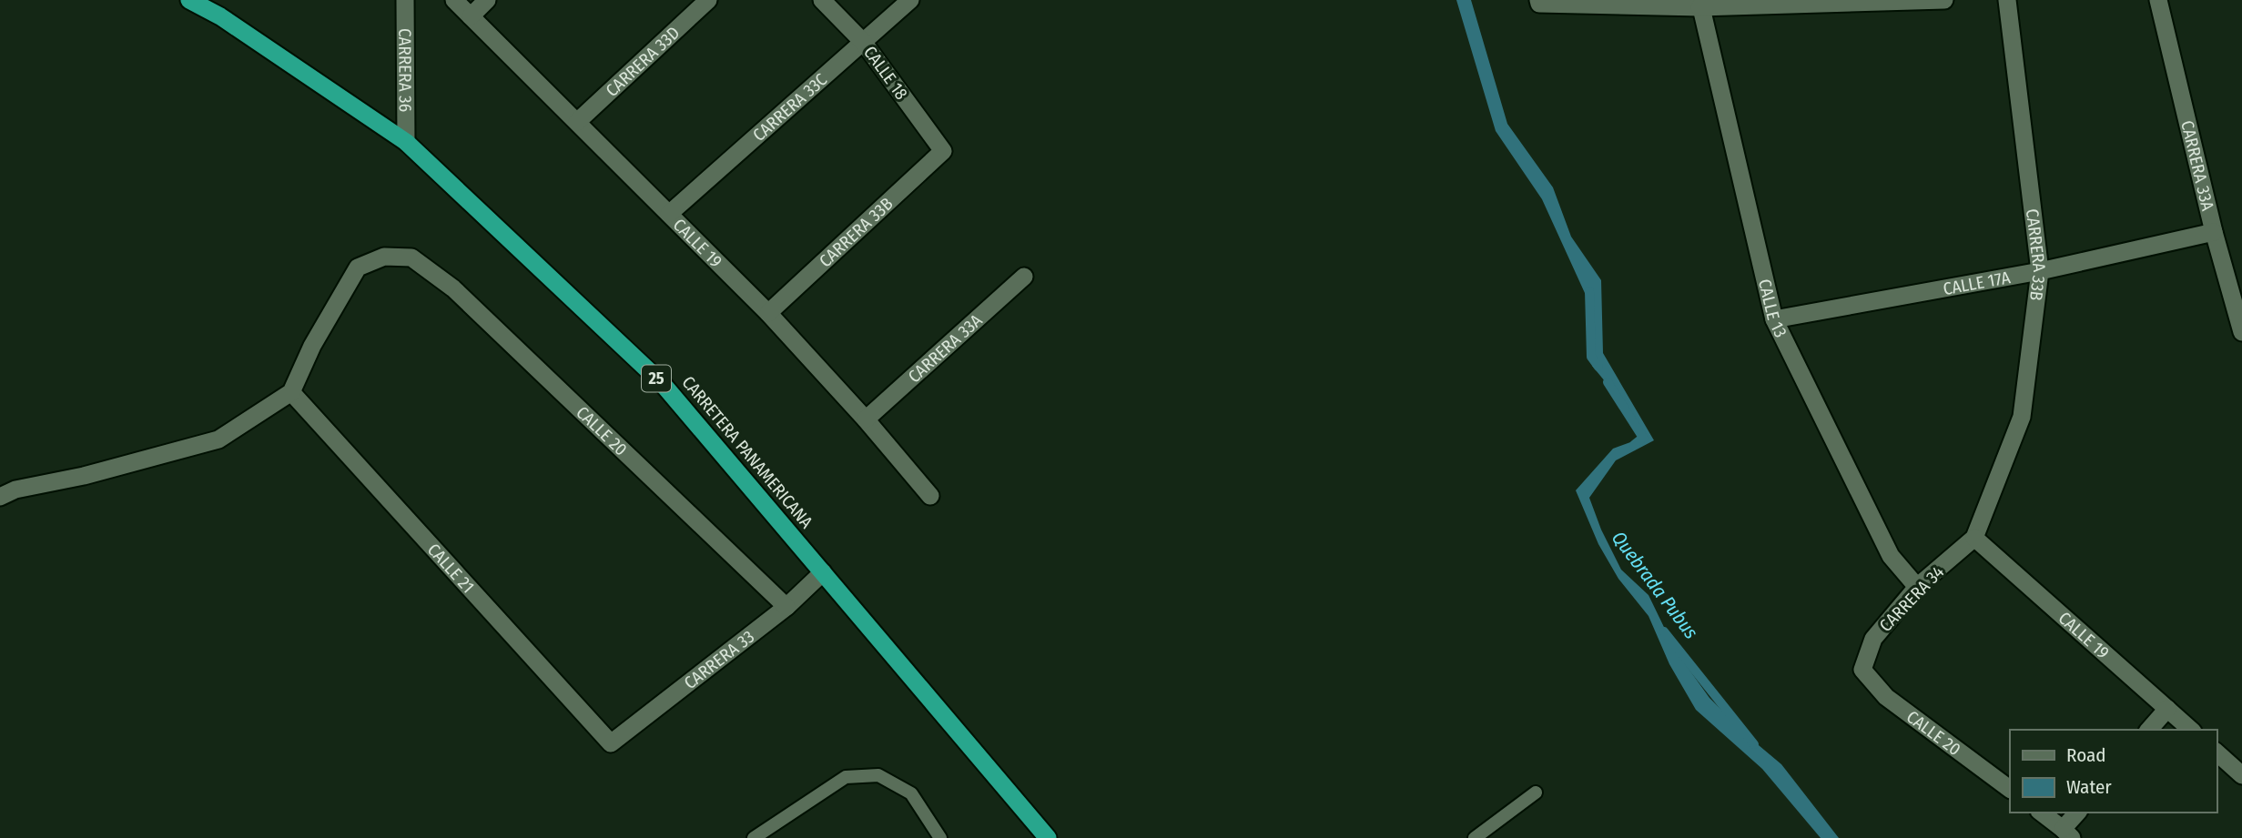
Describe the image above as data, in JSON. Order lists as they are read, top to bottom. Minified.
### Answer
{"streets":{"highway":["25","CARRETERA PANAMERICANA"],"street":["CARRERA 33D","CARRERA 36","CALLE 18","CARRERA 33C","CARRERA 33A","CARRERA 33B","CALLE 19","CALLE 17A","CALLE 13","CALLE 20","CALLE 21","CARRERA 34","CARRERA 33"]},"crossings":[["CARRERA 33D","CALLE 19"],["CARRERA 36","CARRETERA PANAMERICANA"],["CALLE 18","CARRERA 33C"],["CALLE 18","CARRERA 33B"],["CARRERA 33C","CALLE 19"],["CARRERA 33A","CALLE 19"],["CARRERA 33A","CALLE 17A"],["CARRERA 33B","CALLE 19"],["CARRERA 33B","CALLE 17A"],["CARRERA 33B","CARRERA 34"],["CALLE 19","CARRERA 34"],["CALLE 17A","CALLE 13"],["CALLE 13","CARRERA 34"],["CALLE 20","CALLE 21"],["CALLE 20","CARRERA 34"],["CALLE 20","CARRERA 33"],["CARRETERA PANAMERICANA","CARRERA 33"],["CALLE 21","CARRERA 33"]],"water":["Quebrada Pubus"],"legend":["Road","Water"]}
